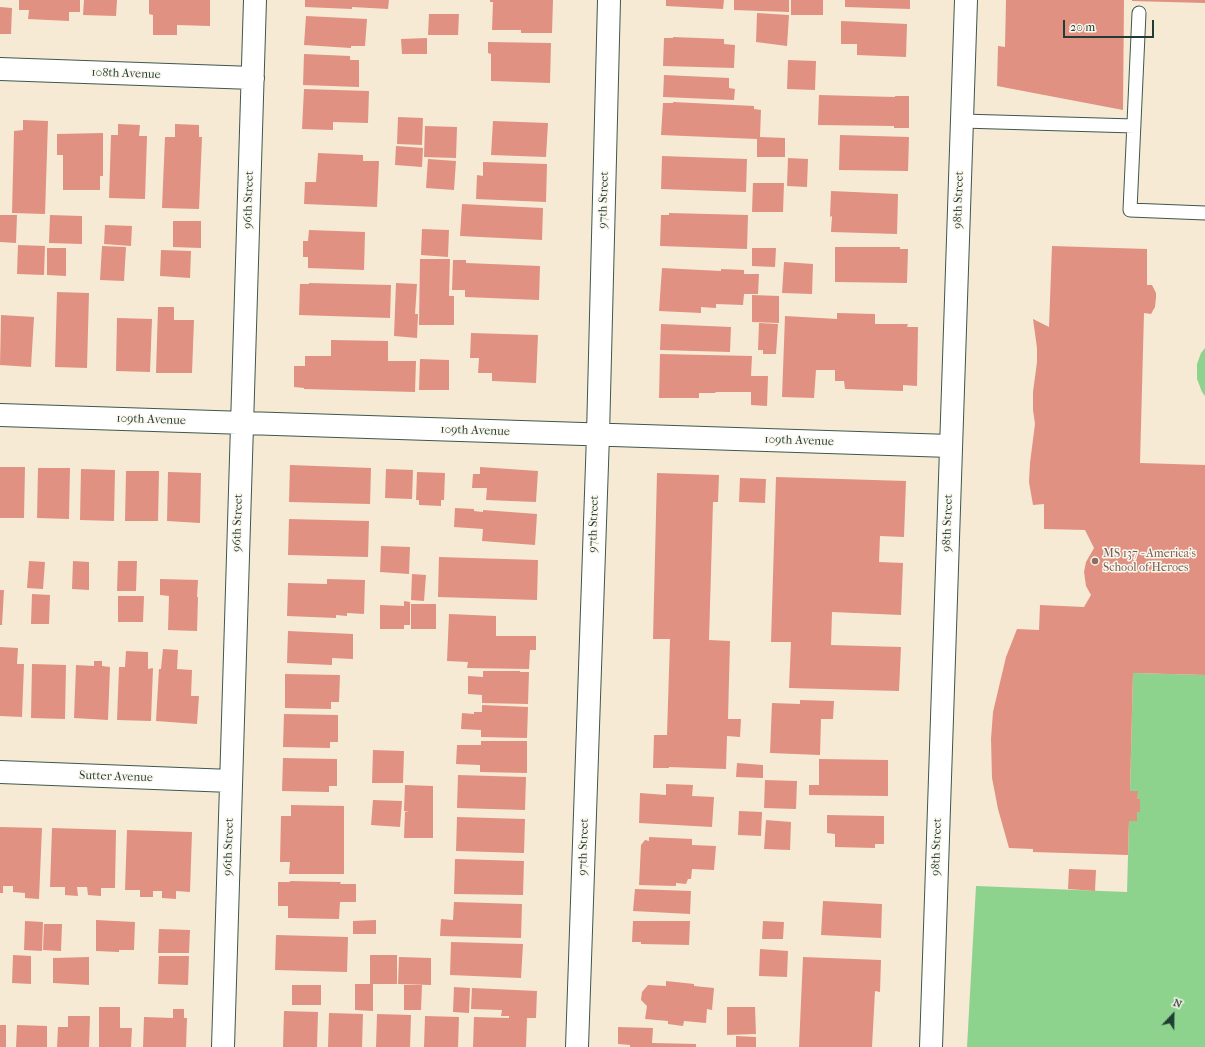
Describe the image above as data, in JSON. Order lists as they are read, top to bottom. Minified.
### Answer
{"streets":{"street":["108th Avenue","96th Street","97th Street","98th Street","109th Avenue","Sutter Avenue"]},"crossings":[["108th Avenue","96th Street"],["96th Street","109th Avenue"],["96th Street","Sutter Avenue"],["97th Street","109th Avenue"],["98th Street","109th Avenue"]],"places":["MS 137 - America's School of Heroes"],"scale_bar":"20 m","north":"top"}
